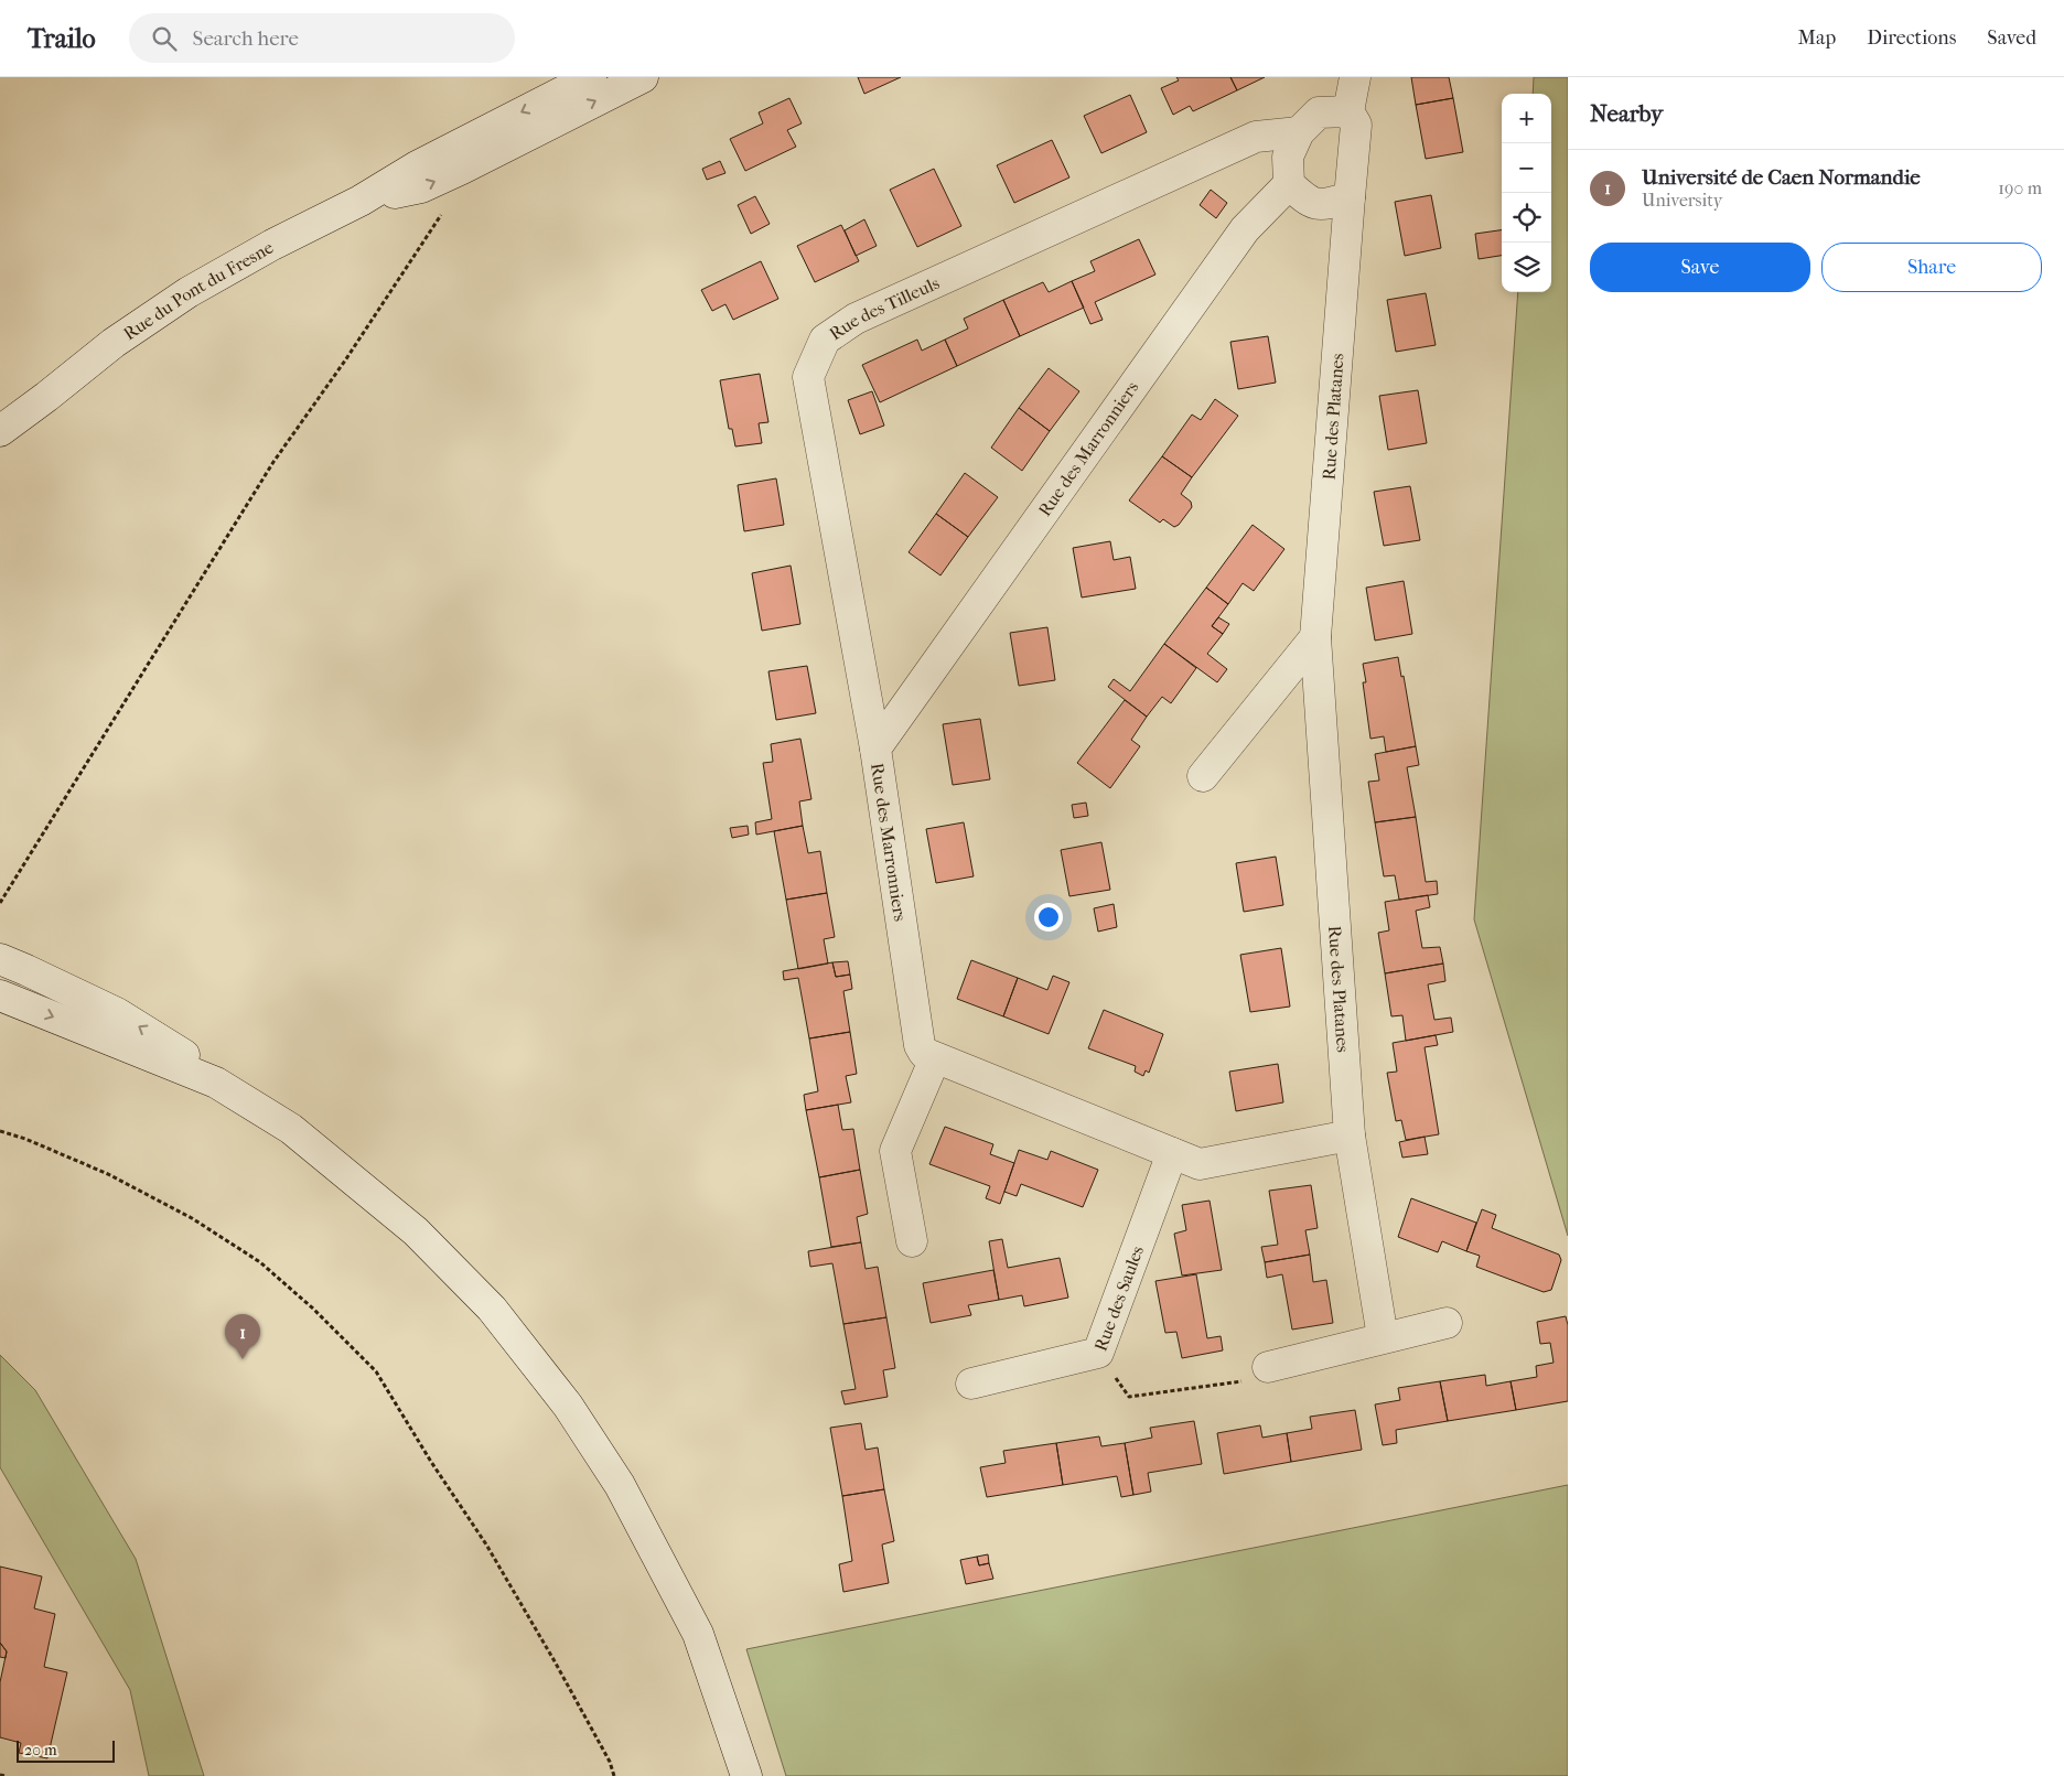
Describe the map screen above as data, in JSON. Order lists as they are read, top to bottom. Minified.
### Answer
{"streets":{"street":["Rue du Pont du Fresne","Rue des Tilleuls","Rue des Platanes","Rue des Marronniers","Rue des Saules"]},"crossings":[["Rue des Tilleuls","Rue des Platanes"],["Rue des Tilleuls","Rue des Marronniers"],["Rue des Platanes","Rue des Marronniers"],["Rue des Marronniers","Rue des Saules"]],"scale_bar":"20 m","page":{"header":"Trailo","search":"Search here","nav":["Map","Directions","Saved"],"heading":"Nearby","map_buttons":["+","−"],"list":[{"mark":"1","name":"Université de Caen Normandie","note":"University","value":"190 m"}],"buttons":["Save","Share"],"pins":"1","scale":"20 m"}}
